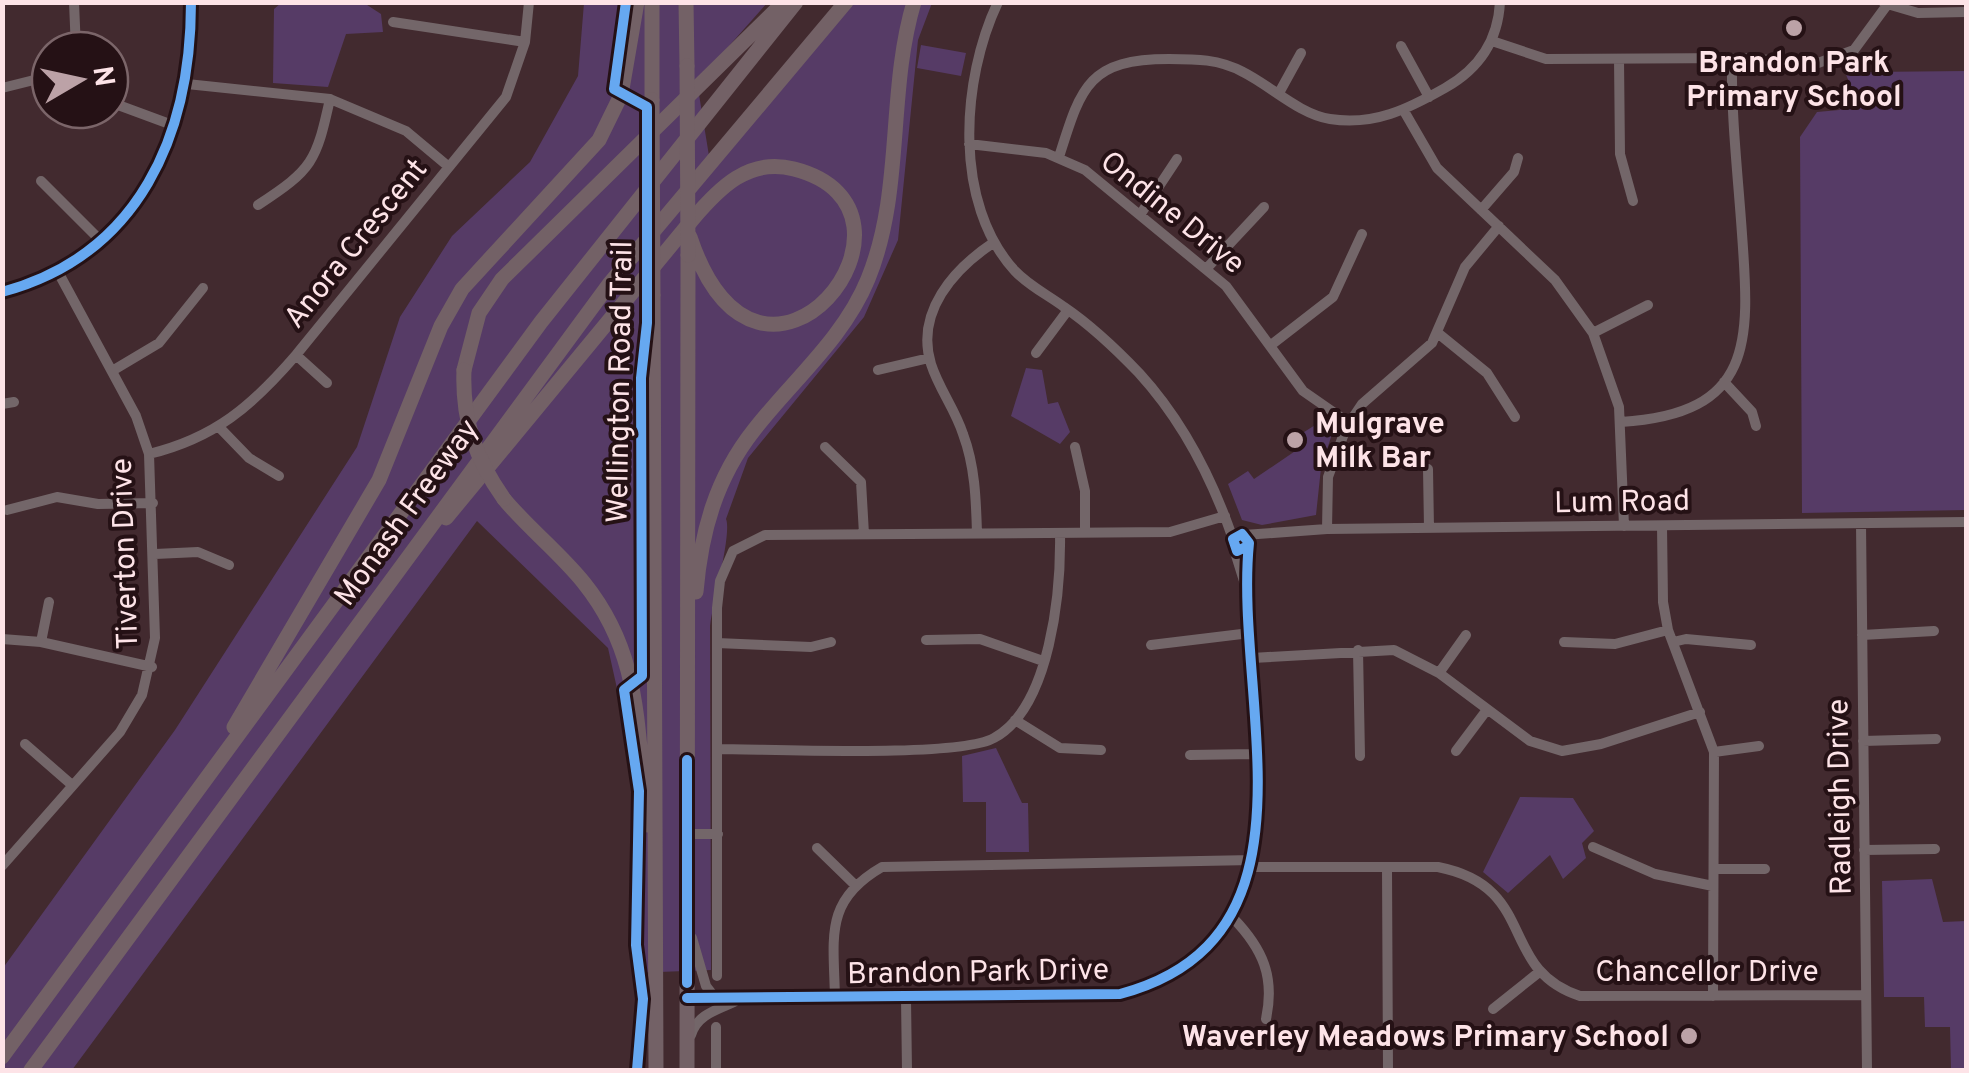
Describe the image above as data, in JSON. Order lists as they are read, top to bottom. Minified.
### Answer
{"streets":{"highway":["Monash Freeway"],"street":["Ondine Drive","Anora Crescent","Lum Road","Tiverton Drive","Radleigh Drive","Brandon Park Drive","Chancellor Drive"],"cycle path":["Wellington Road Trail"]},"crossings":[["Anora Crescent","Tiverton Drive"],["Lum Road","Radleigh Drive"],["Lum Road","Brandon Park Drive"],["Radleigh Drive","Chancellor Drive"]],"places":["Brandon Park Primary School","Mulgrave Milk Bar","Waverley Meadows Primary School"],"north":"right"}
